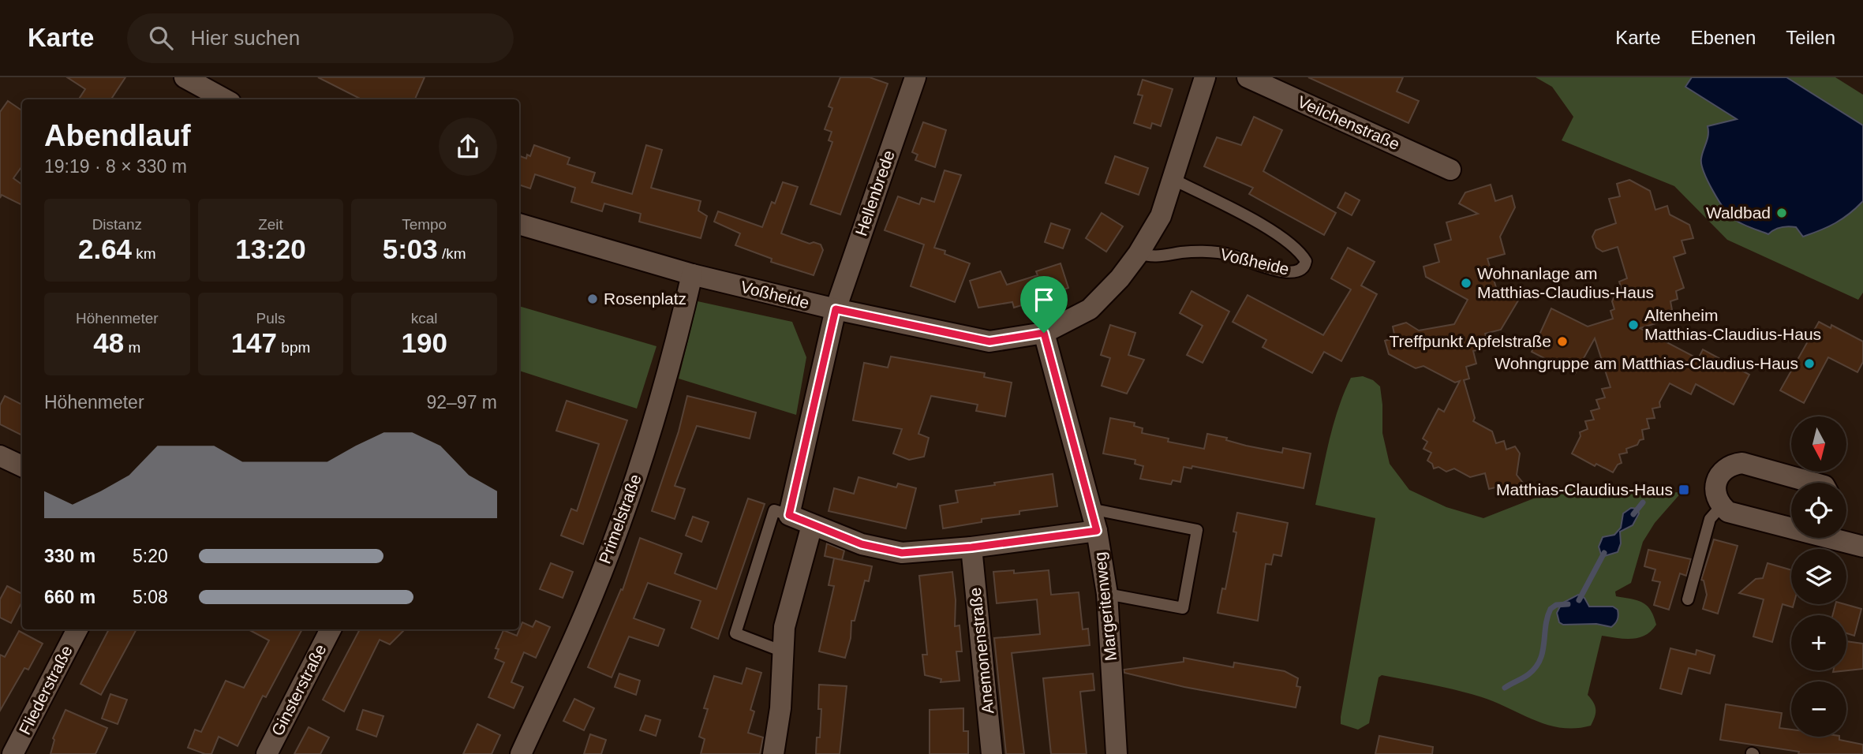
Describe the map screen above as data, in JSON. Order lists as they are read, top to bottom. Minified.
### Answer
{"streets":{"street":["Veilchenstraße","Hellenbrede","Voßheide","Primelstraße","Margeritenweg","Anemonenstraße","Fliederstraße","Ginsterstraße"]},"crossings":[["Hellenbrede","Voßheide"],["Voßheide","Primelstraße"],["Voßheide","Margeritenweg"]],"places":{"other":["Waldbad","Wohnanlage am Matthias-Claudius-Haus","Rosenplatz","Altenheim Matthias-Claudius-Haus","Treffpunkt Apfelstraße","Wohngruppe am Matthias-Claudius-Haus"],"transit":["Matthias-Claudius-Haus"]},"north":"bottom","page":{"header":"Karte","search":"Hier suchen","nav":["Karte","Ebenen","Teilen"],"heading":["Abendlauf","19:19 · 8 × 330 m"],"stats":[["Distanz","2.64 km"],["Zeit","13:20"],["Tempo","5:03 /km"],["Höhenmeter","48 m"],["Puls","147 bpm"],["kcal","190"]],"chart":["Höhenmeter","92–97 m"],"map_buttons":["+","−"],"list":[{"name":"330 m","note":"5:20"},{"name":"660 m","note":"5:08"}]}}
